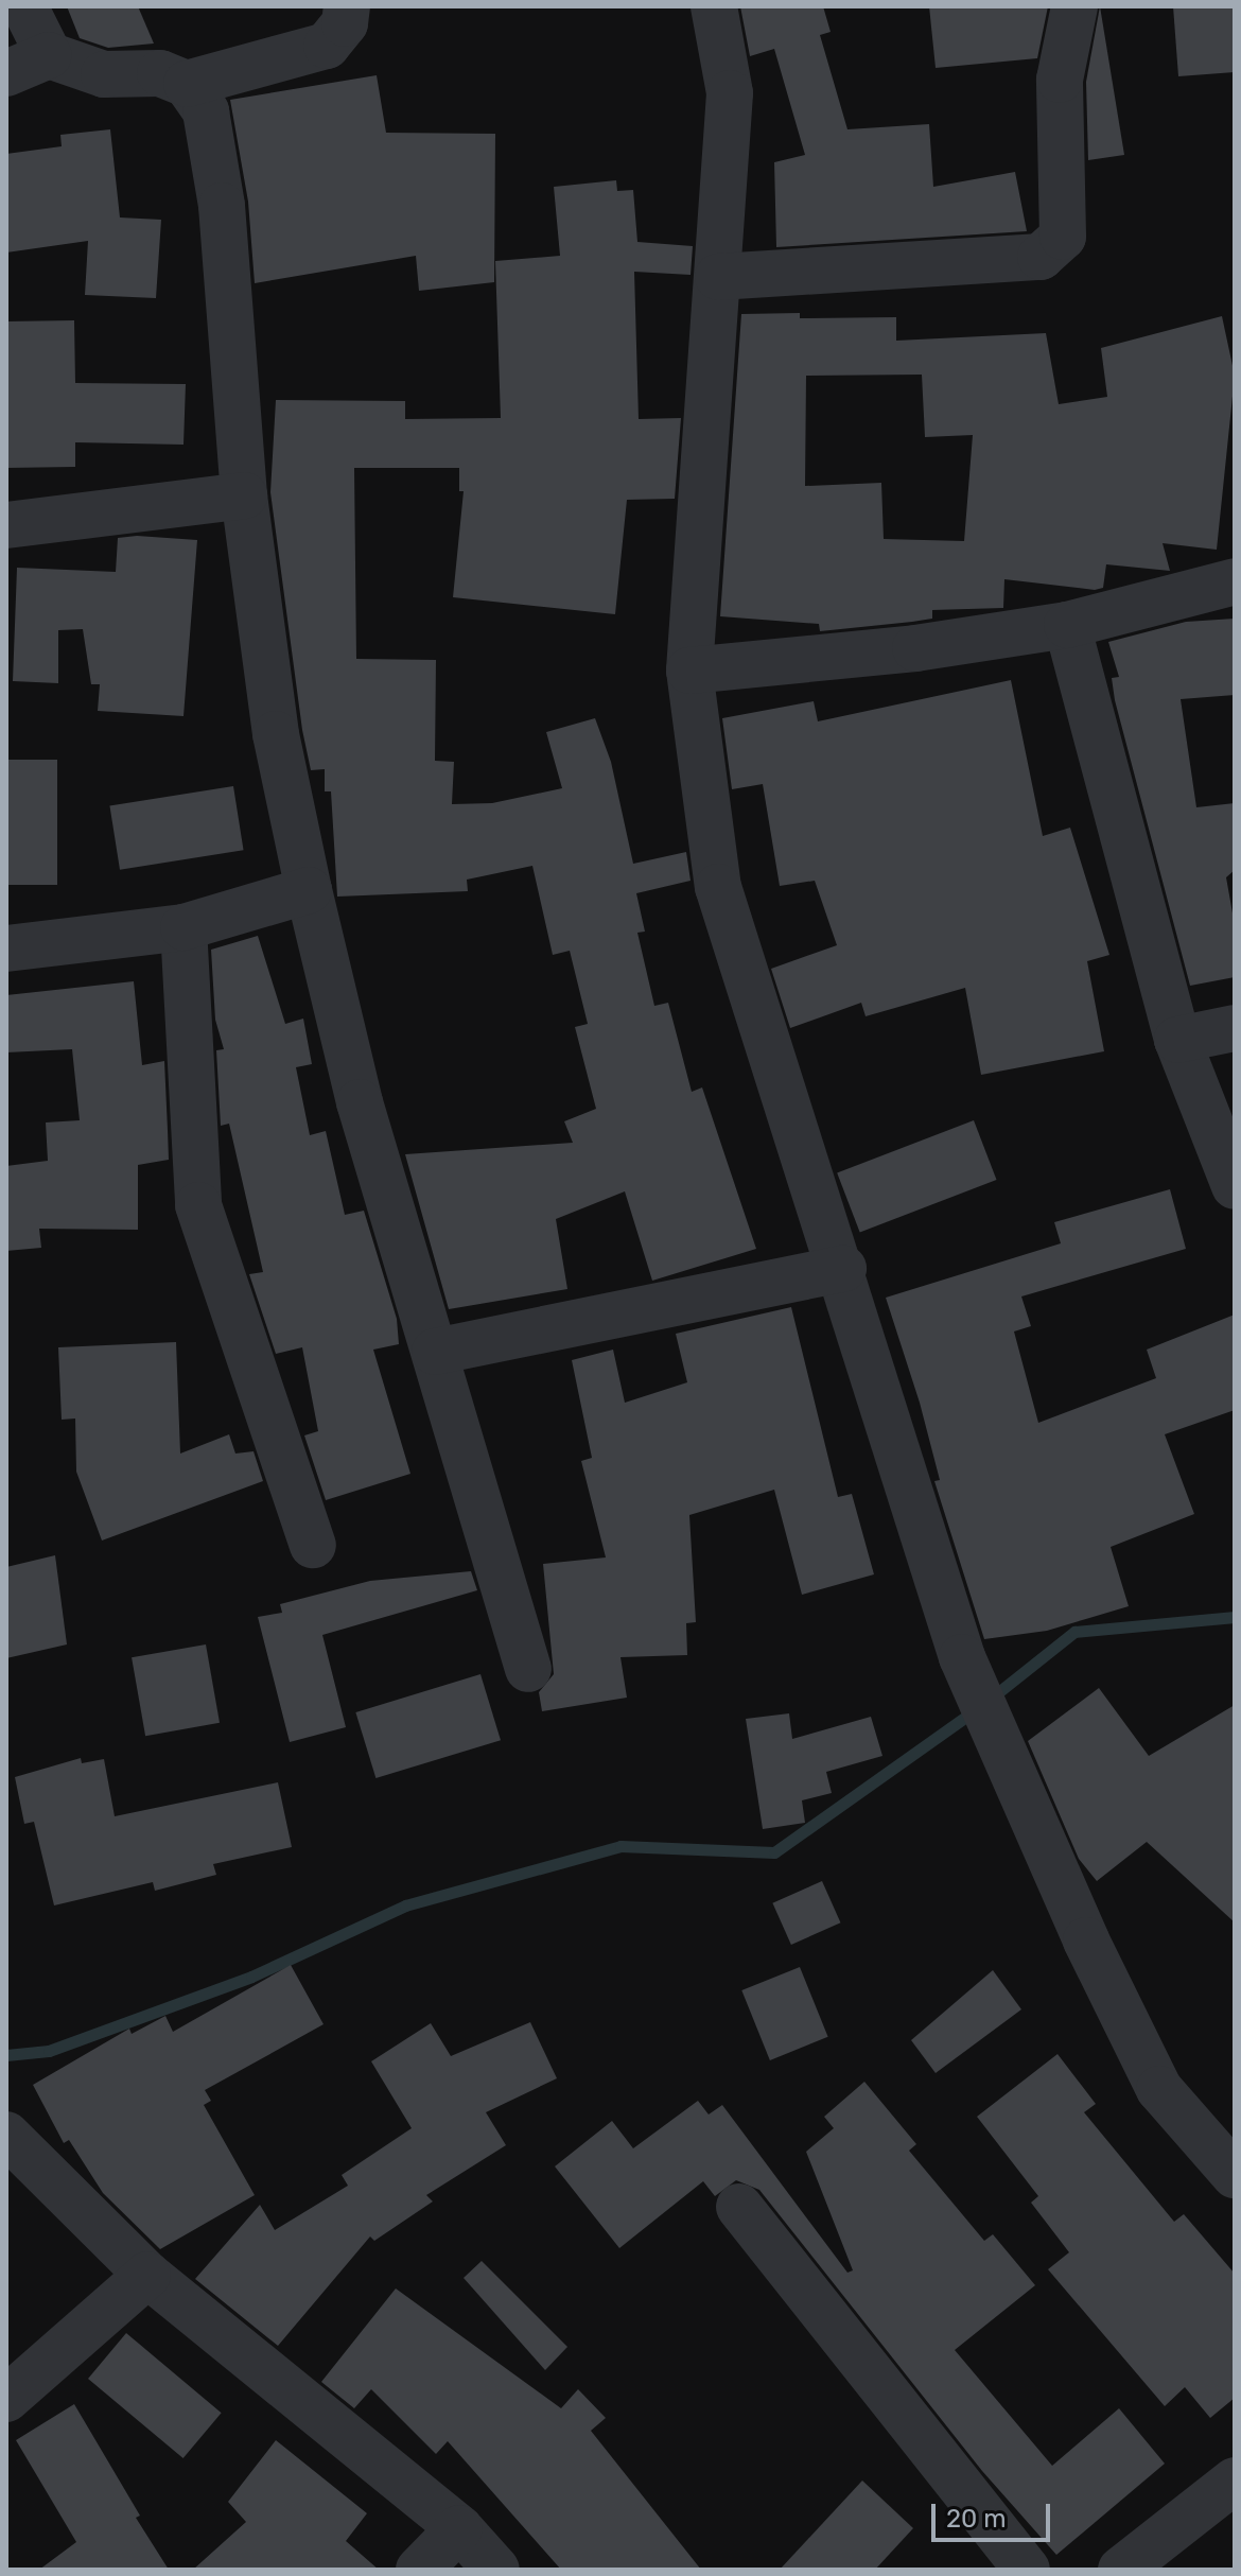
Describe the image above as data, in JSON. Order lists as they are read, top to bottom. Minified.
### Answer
{"scale_bar":"20 m"}
